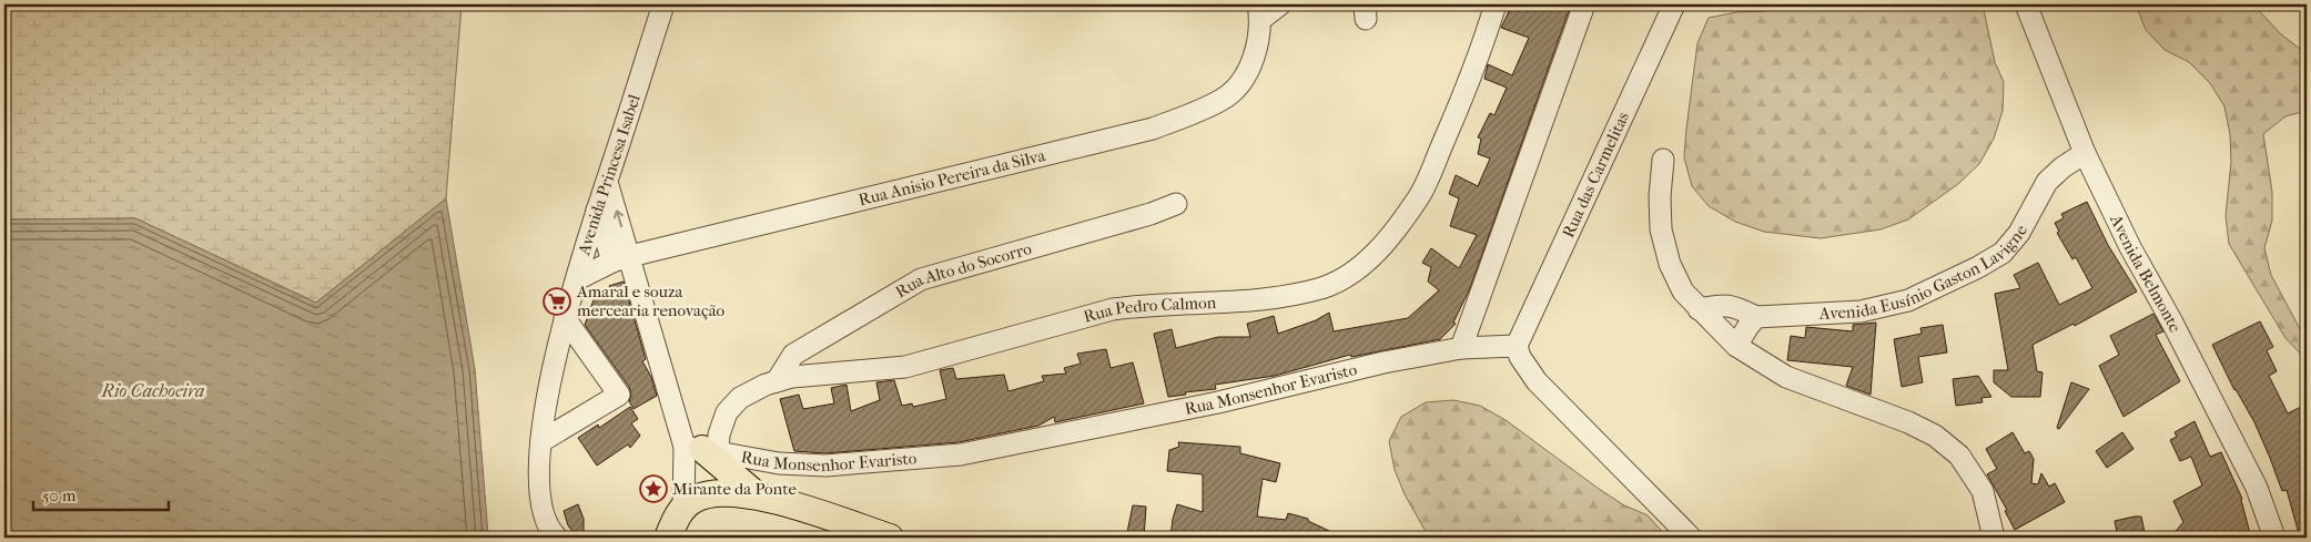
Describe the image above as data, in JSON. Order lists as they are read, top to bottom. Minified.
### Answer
{"streets":{"street":["Avenida Princesa Isabel","Rua das Carmelitas","Rua Anisio Pereira da Silva","Avenida Eusínio Gaston Lavigne","Rua Alto do Socorro","Avenida Belmonte","Rua Pedro Calmon","Rua Monsenhor Evaristo"]},"crossings":[["Avenida Princesa Isabel","Rua Anisio Pereira da Silva"],["Avenida Eusínio Gaston Lavigne","Avenida Belmonte"],["Rua Alto do Socorro","Rua Pedro Calmon"],["Rua Pedro Calmon","Rua Monsenhor Evaristo"]],"water":["Rio Cachoeira"],"places":{"supermarket":["Amaral e souza mercearia renovação"],"place":["Mirante da Ponte"]},"scale_bar":"50 m"}
